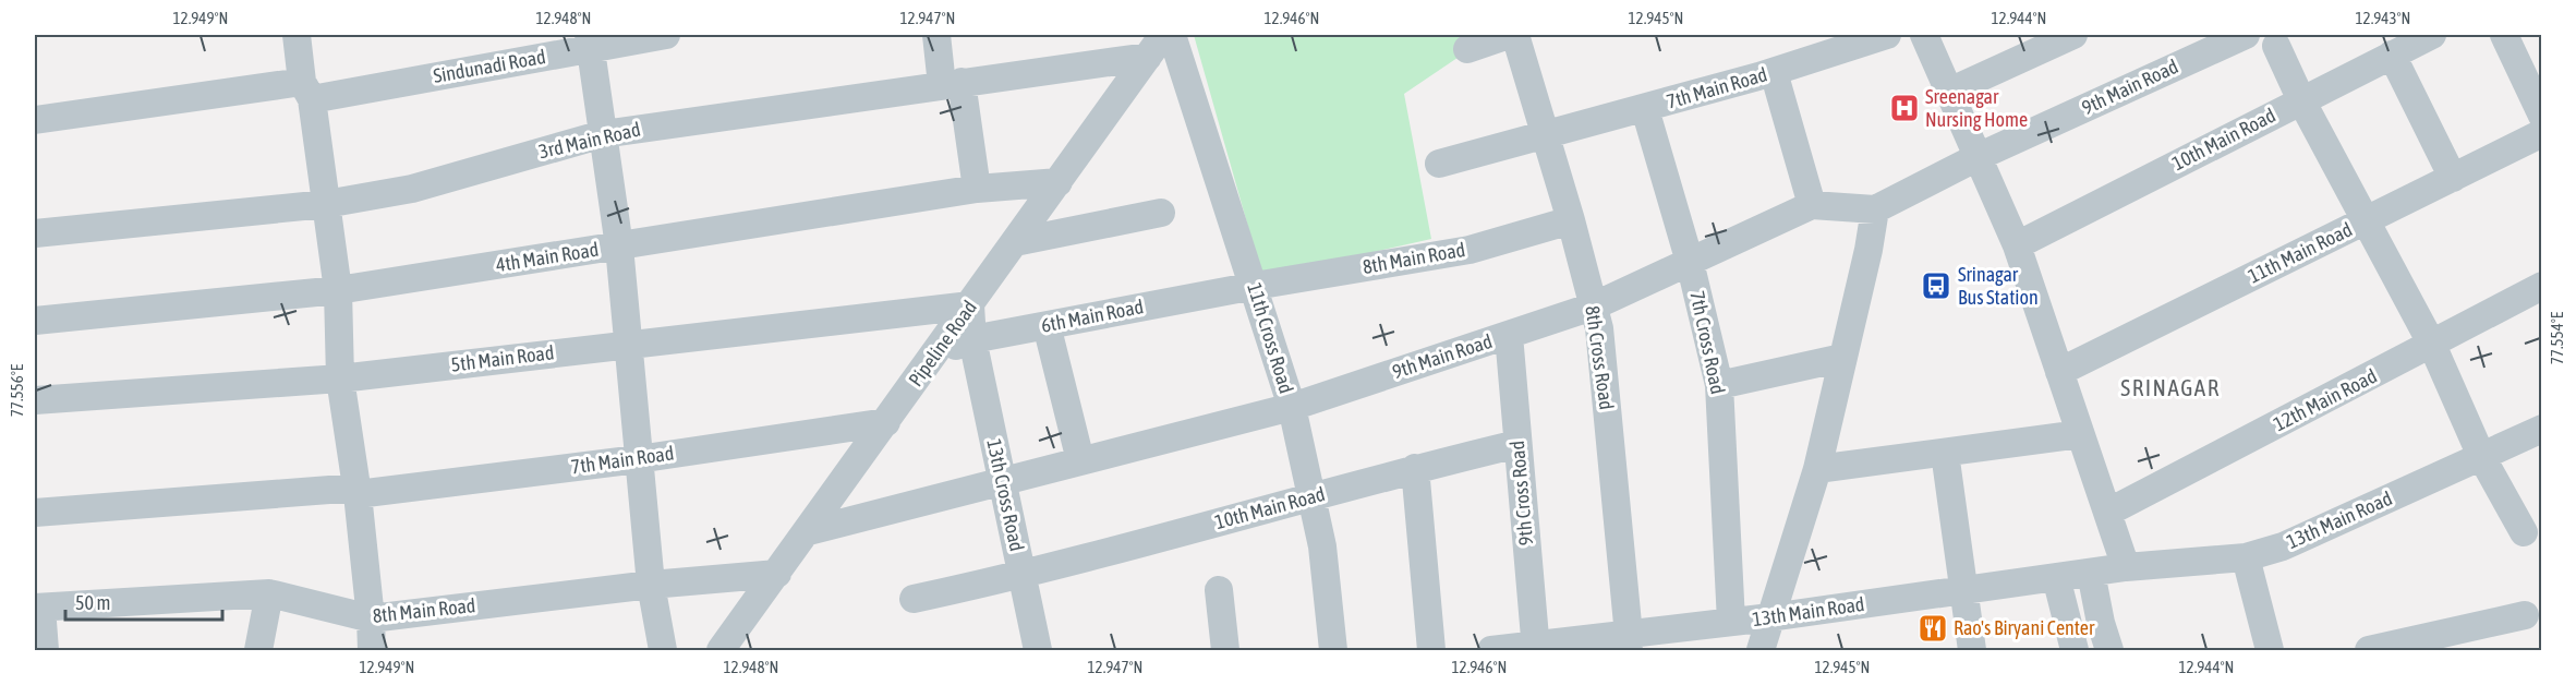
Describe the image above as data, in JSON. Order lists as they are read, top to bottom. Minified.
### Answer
{"streets":{"street":["Sindunadi Road","9th Main Road","7th Main Road","10th Main Road","3rd Main Road","11th Main Road","4th Main Road","8th Main Road","6th Main Road","11th Cross Road","7th Cross Road","Pipeline Road","8th Cross Road","5th Main Road","12th Main Road","9th Cross Road","13th Cross Road","13th Main Road"]},"crossings":[["9th Main Road","11th Cross Road"],["9th Main Road","7th Cross Road"],["9th Main Road","Pipeline Road"],["9th Main Road","8th Cross Road"],["9th Main Road","9th Cross Road"],["9th Main Road","13th Cross Road"],["7th Main Road","7th Cross Road"],["7th Main Road","Pipeline Road"],["7th Main Road","8th Cross Road"],["10th Main Road","11th Cross Road"],["10th Main Road","9th Cross Road"],["10th Main Road","13th Cross Road"],["3rd Main Road","Pipeline Road"],["4th Main Road","Pipeline Road"],["8th Main Road","6th Main Road"],["8th Main Road","11th Cross Road"],["8th Main Road","Pipeline Road"],["8th Main Road","8th Cross Road"],["6th Main Road","11th Cross Road"],["6th Main Road","Pipeline Road"],["6th Main Road","13th Cross Road"],["7th Cross Road","13th Main Road"],["Pipeline Road","5th Main Road"],["Pipeline Road","13th Cross Road"],["8th Cross Road","13th Main Road"],["5th Main Road","13th Cross Road"],["9th Cross Road","13th Main Road"]],"districts":["SRINAGAR"],"places":{"hospital":["Sreenagar Nursing Home"],"bus stop":["Srinagar Bus Station"],"restaurant":["Rao's Biryani Center"]},"scale_bar":"50 m","coordinates":["12.949°N","12.948°N","12.947°N","12.946°N","12.945°N","12.944°N","12.943°N","77.554°E","77.556°E"]}
